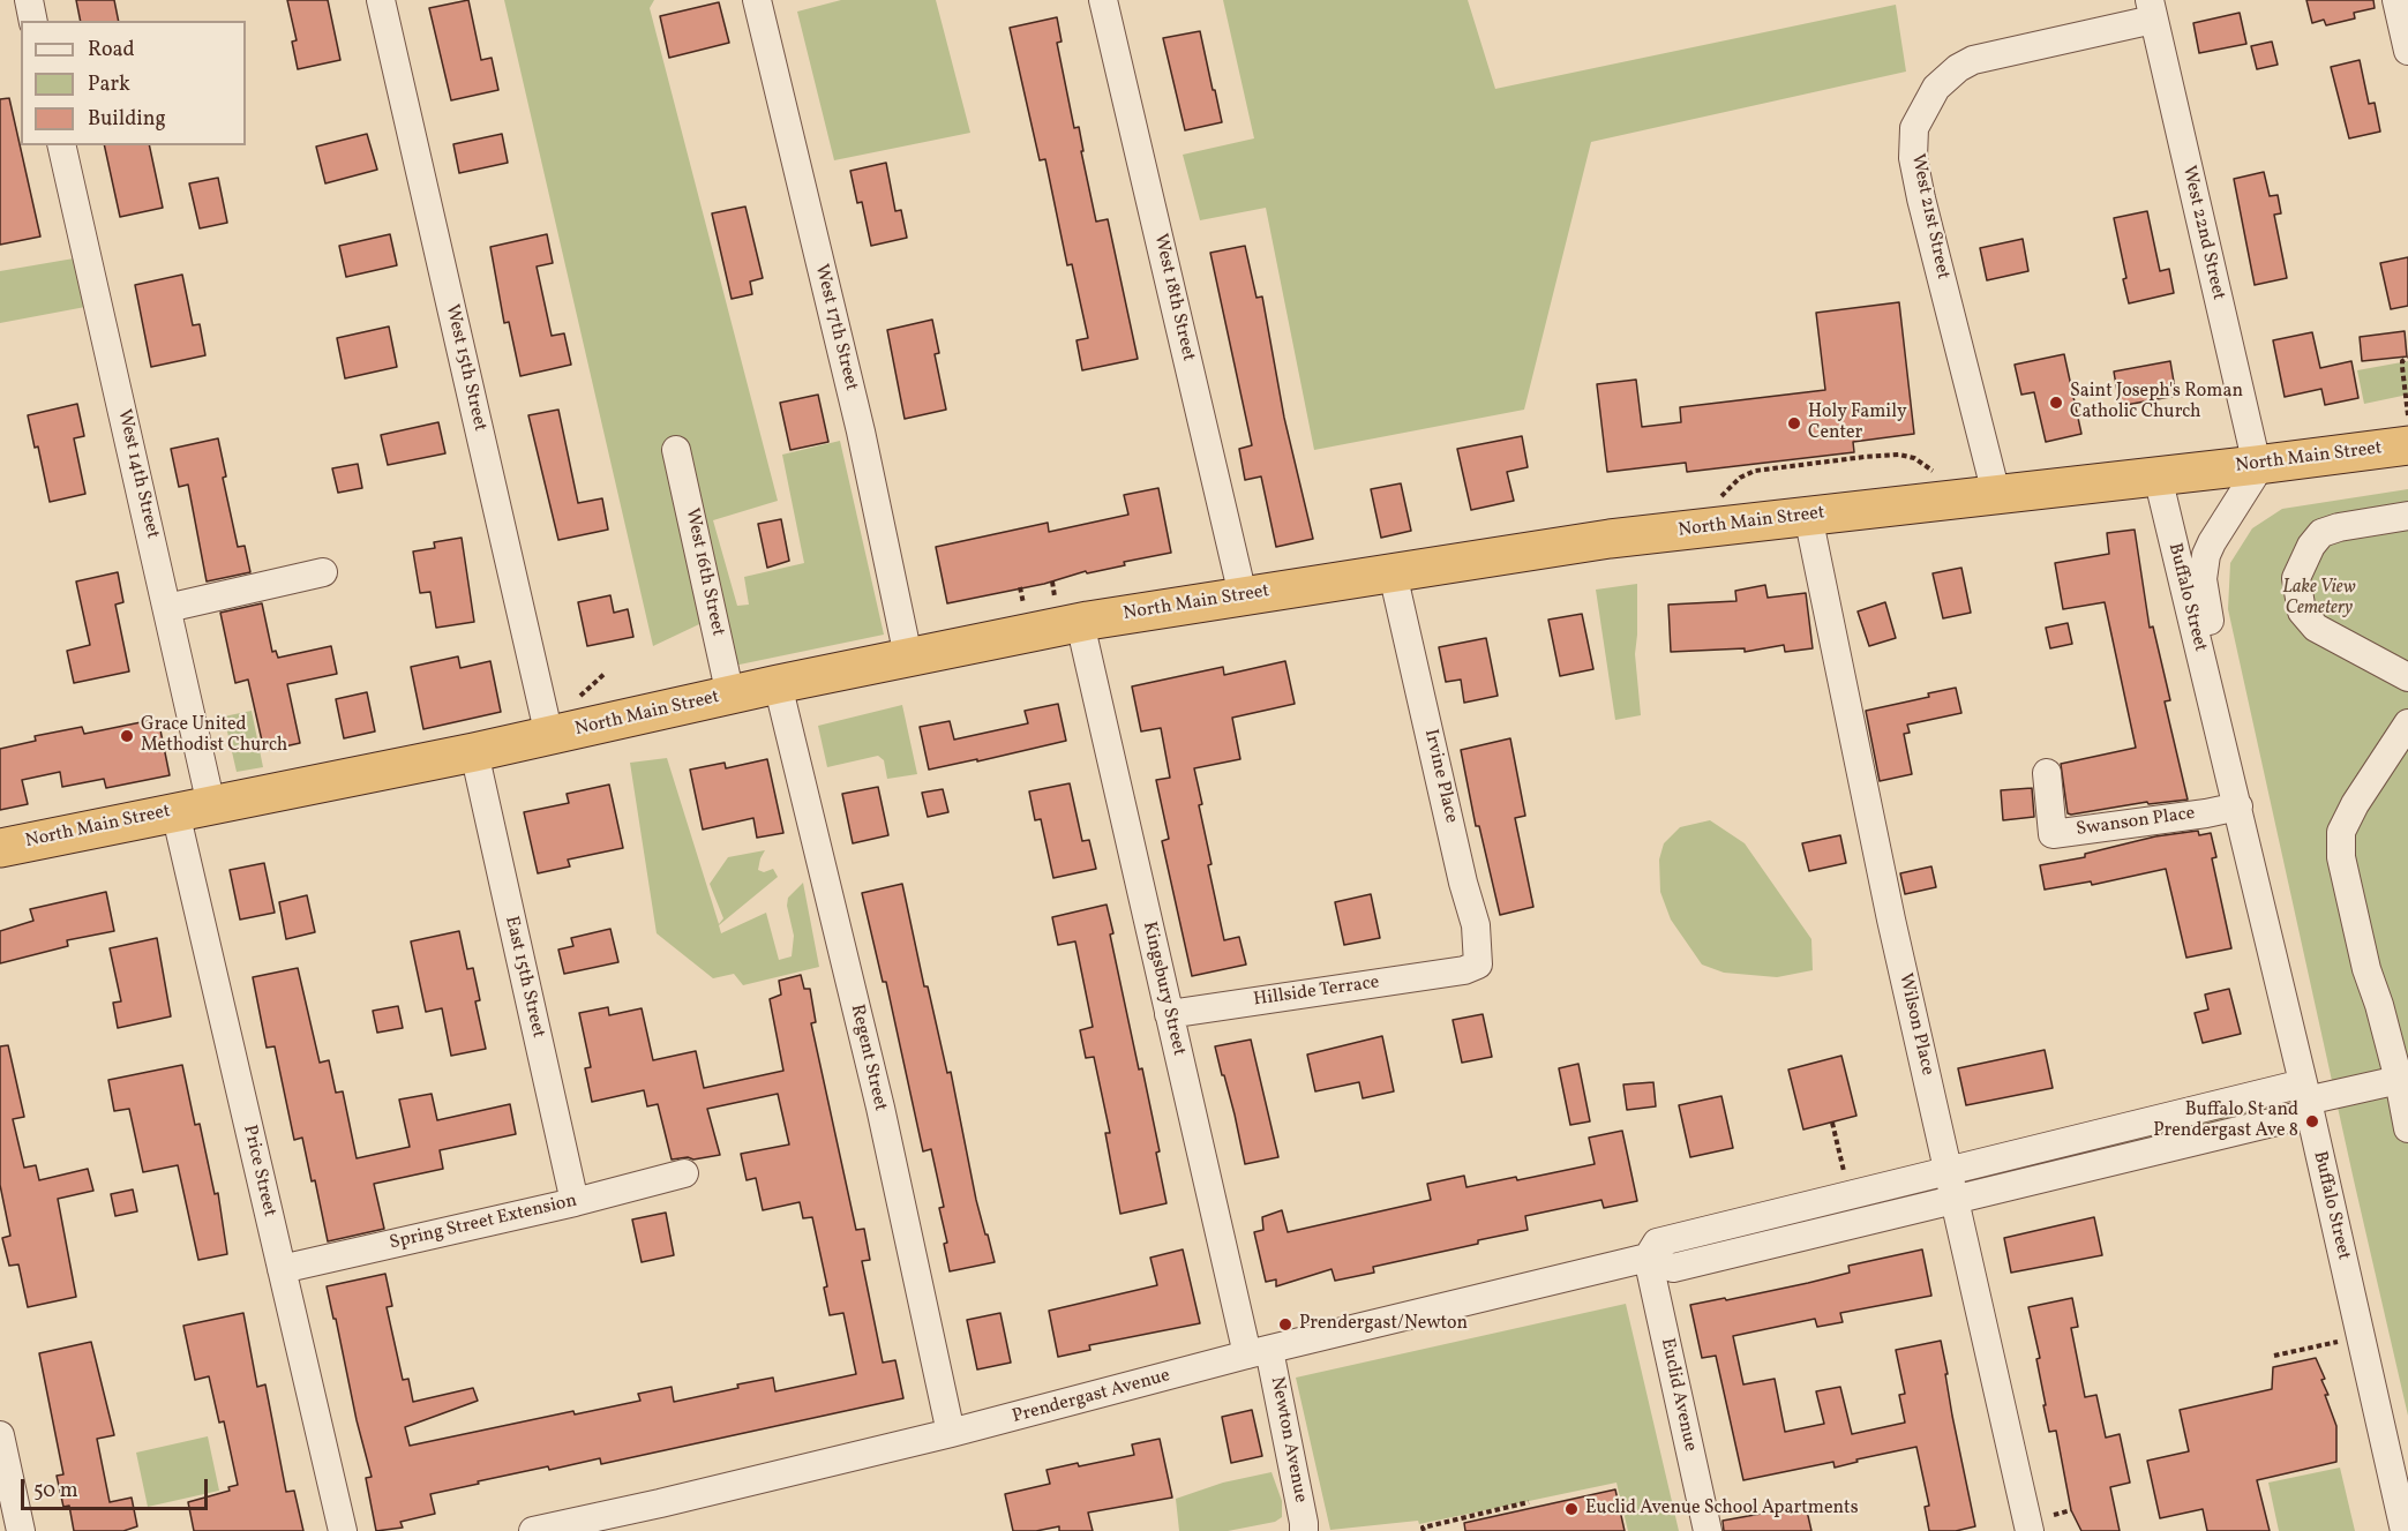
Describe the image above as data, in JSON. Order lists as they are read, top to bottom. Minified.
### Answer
{"streets":{"highway":["North Main Street"],"street":["West 21st Street","West 22nd Street","West 18th Street","West 17th Street","West 15th Street","West 14th Street","West 16th Street","Buffalo Street","Irvine Place","Swanson Place","East 15th Street","Kingsbury Street","Hillside Terrace","Wilson Place","Regent Street","Price Street","Spring Street Extension","Euclid Avenue","Prendergast Avenue","Newton Avenue"]},"crossings":[["West 21st Street","West 22nd Street"],["West 21st Street","North Main Street"],["West 22nd Street","North Main Street"],["West 22nd Street","Buffalo Street"],["West 18th Street","North Main Street"],["West 17th Street","North Main Street"],["West 15th Street","North Main Street"],["North Main Street","West 14th Street"],["North Main Street","West 16th Street"],["North Main Street","Buffalo Street"],["North Main Street","Irvine Place"],["North Main Street","East 15th Street"],["North Main Street","Kingsbury Street"],["North Main Street","Wilson Place"],["North Main Street","Regent Street"],["North Main Street","Price Street"],["West 14th Street","Price Street"],["Buffalo Street","Swanson Place"],["Irvine Place","Hillside Terrace"],["East 15th Street","Spring Street Extension"],["Kingsbury Street","Hillside Terrace"],["Kingsbury Street","Prendergast Avenue"],["Kingsbury Street","Newton Avenue"],["Regent Street","Prendergast Avenue"],["Price Street","Spring Street Extension"],["Euclid Avenue","Prendergast Avenue"],["Prendergast Avenue","Newton Avenue"]],"parks":["Lake View Cemetery"],"places":["Saint Joseph's Roman Catholic Church","Holy Family Center","Grace United Methodist Church","Buffalo St and Prendergast Ave 8","Prendergast/Newton","Euclid Avenue School Apartments"],"legend":["Road","Park","Building"],"scale_bar":"50 m"}
